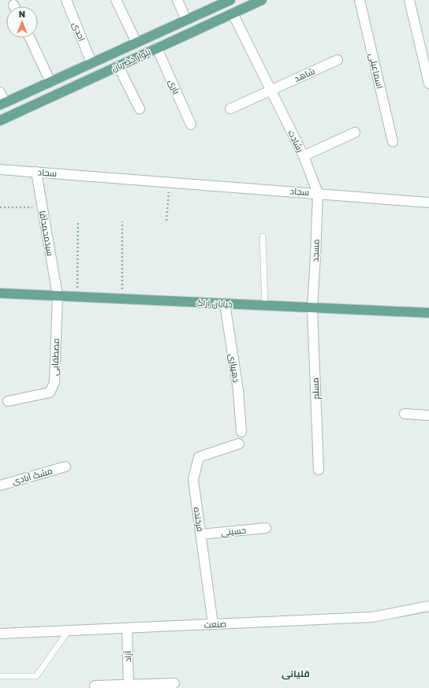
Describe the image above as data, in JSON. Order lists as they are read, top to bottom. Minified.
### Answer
{"streets":{"main road":["بلوار خضریان","خیابان اراک"],"street":["احدی","اسماعیلی","شاهد","یاری","رشادت","سجاد","سیدمحمدآقا","مسجد","مصطفایی","دهپیازی","مسلم","مشک آبادی","فرخنده","حسینی","صنعت","آزاد"]},"crossings":[["احدی","بلوار خضریان"],["بلوار خضریان","یاری"],["بلوار خضریان","رشادت"],["شاهد","رشادت"],["رشادت","سجاد"],["رشادت","مسجد"],["سجاد","سیدمحمدآقا"],["سجاد","مسجد"],["سیدمحمدآقا","خیابان اراک"],["سیدمحمدآقا","مصطفایی"],["مسجد","خیابان اراک"],["مسجد","مسلم"],["خیابان اراک","مصطفایی"],["خیابان اراک","دهپیازی"],["خیابان اراک","مسلم"],["فرخنده","حسینی"],["فرخنده","صنعت"],["صنعت","آزاد"]],"districts":["قلیانی"],"north":"top"}
